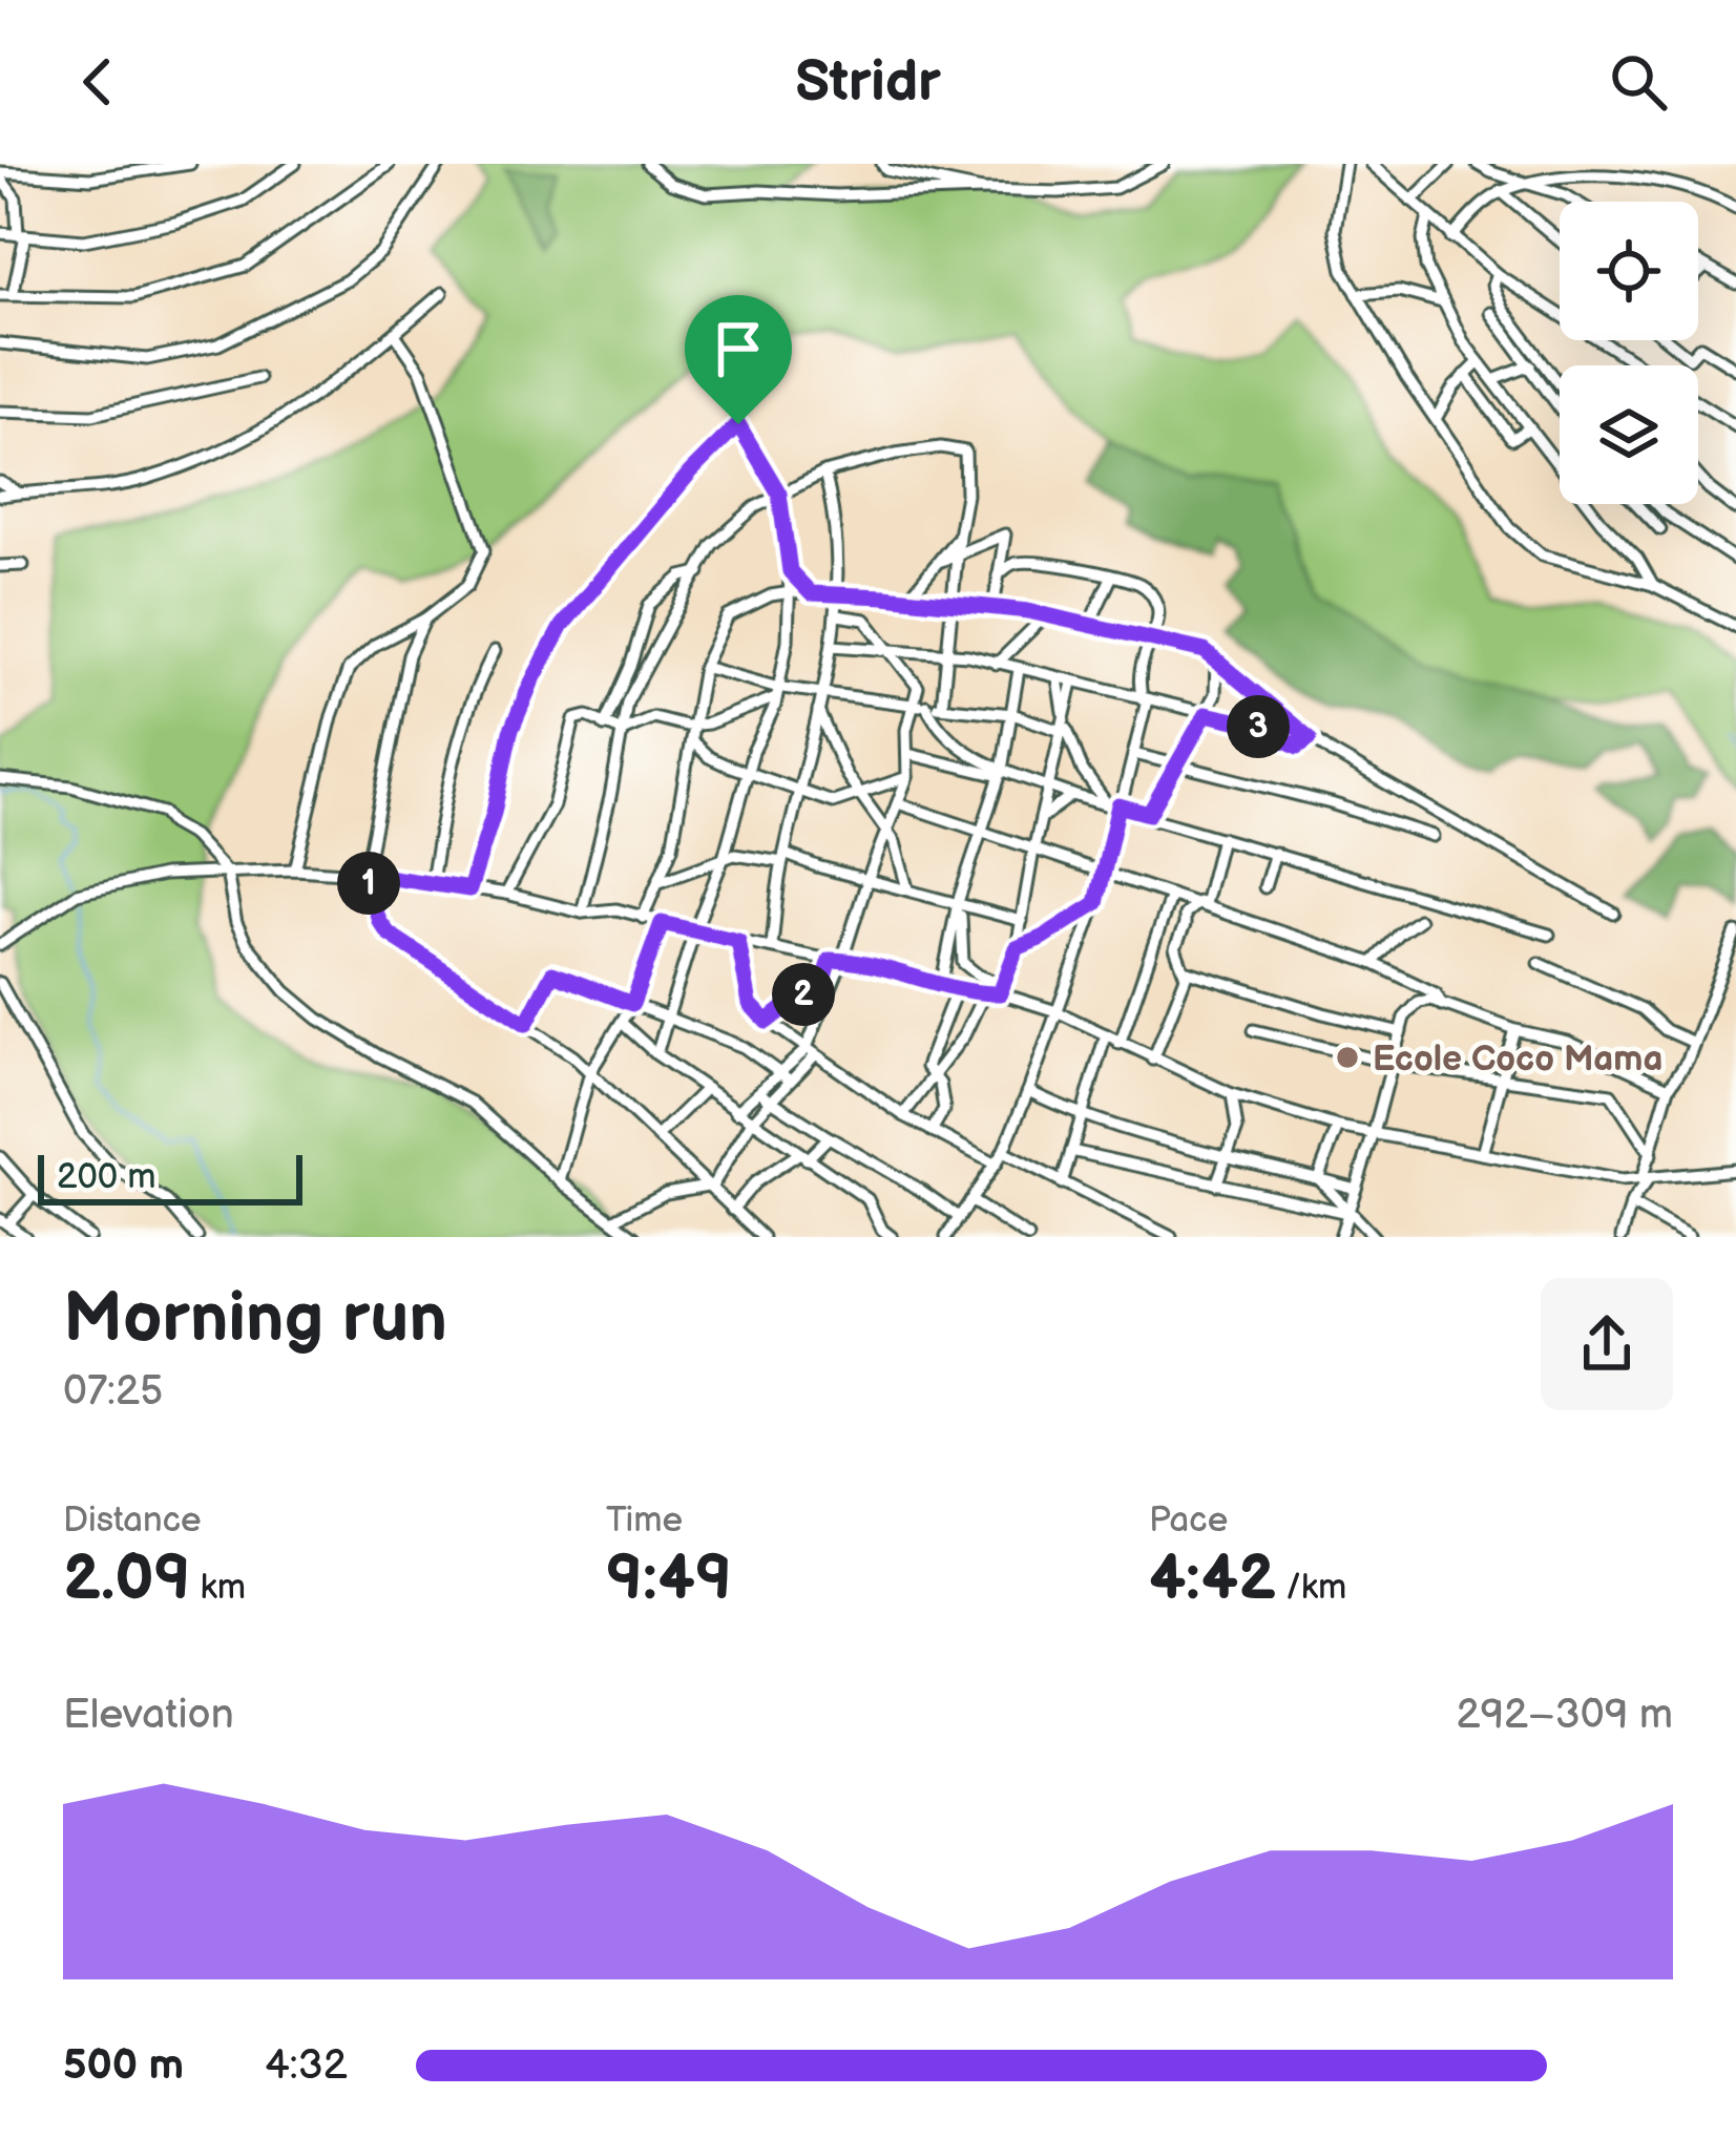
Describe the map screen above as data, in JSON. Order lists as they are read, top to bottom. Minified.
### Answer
{"places":["Ecole Coco Mama"],"scale_bar":"200 m","page":{"header":"Stridr","pins":["3","1","2"],"scale":"200 m","heading":["Morning run","07:25"],"stats":[["Distance","2.09 km"],["Time","9:49"],["Pace","4:42 /km"]],"chart":["Elevation","292–309 m"],"list":[{"name":"500 m","note":"4:32"}]}}
